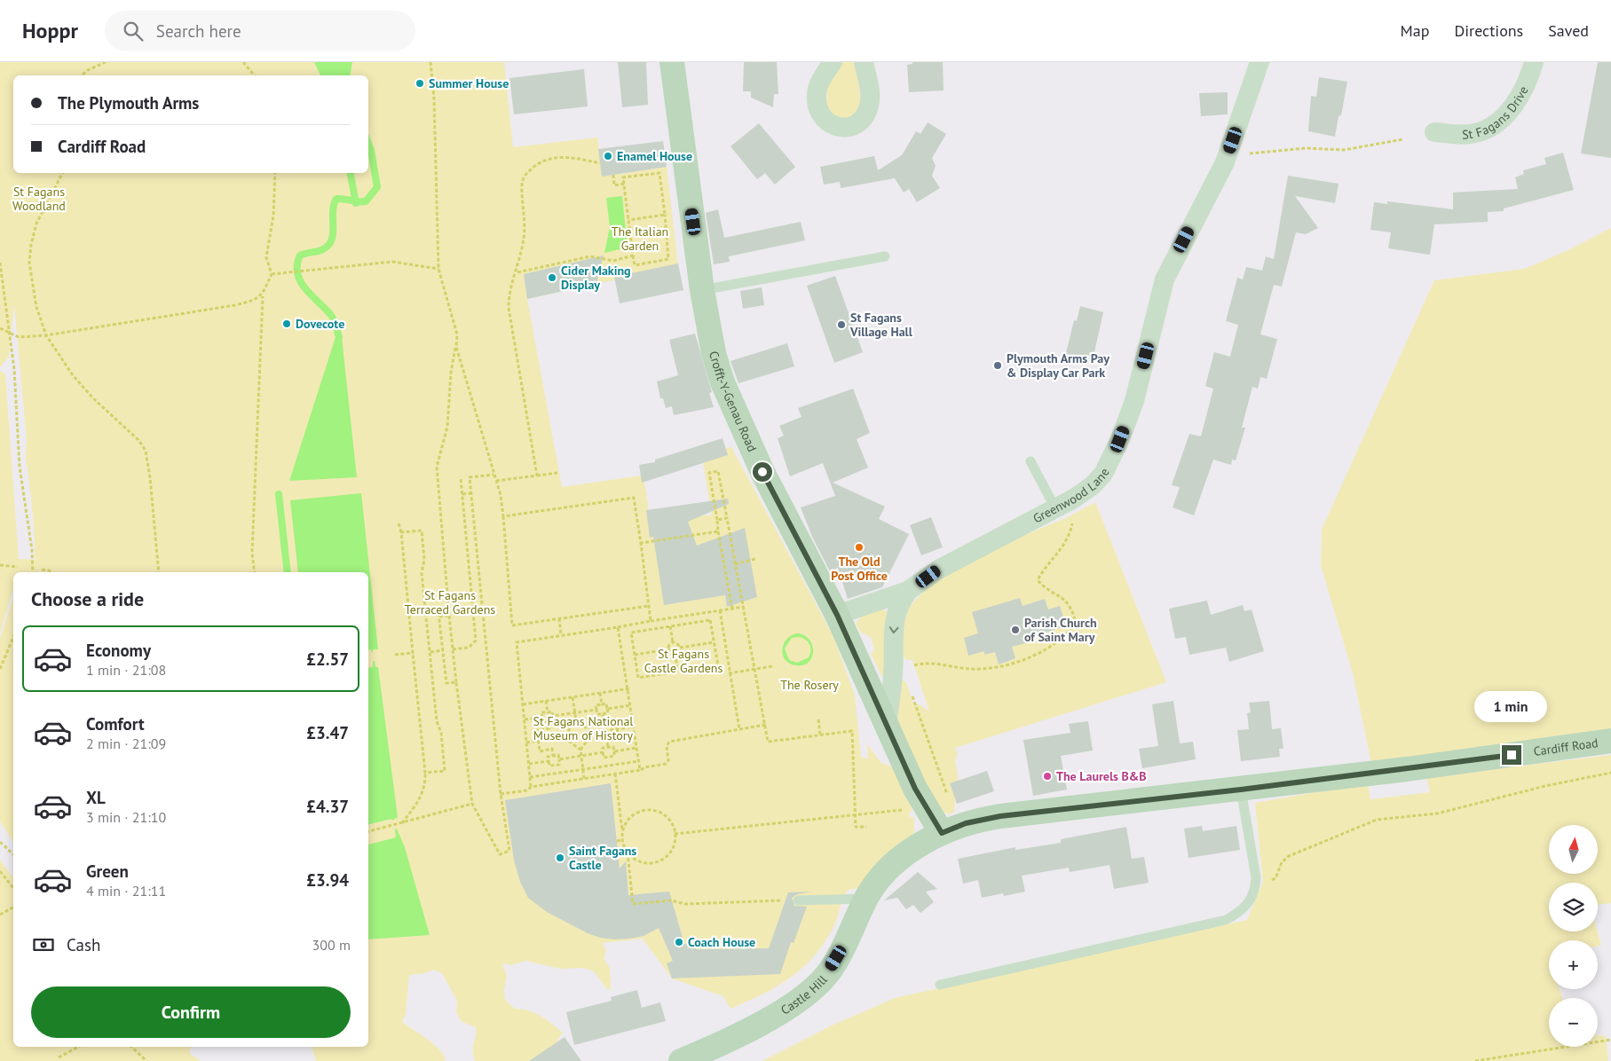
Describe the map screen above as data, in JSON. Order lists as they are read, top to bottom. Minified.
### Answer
{"streets":{"street":["St Fagans Drive","Crofft-Y-Genau Road","Greenwood Lane","Cardiff Road","Castle Hill"]},"crossings":[["Crofft-Y-Genau Road","Greenwood Lane"],["Crofft-Y-Genau Road","Cardiff Road"],["Crofft-Y-Genau Road","Castle Hill"],["Cardiff Road","Castle Hill"]],"parks":["St Fagans Woodland","The Italian Garden","St Fagans Terraced Gardens","St Fagans Castle Gardens","The Rosery","St Fagans National Museum of History"],"places":["Summer House","Enamel House","Cider Making Display","Dovecote","St Fagans Village Hall","Plymouth Arms Pay & Display Car Park","The Old Post Office","Parish Church of Saint Mary","The Laurels B&B","Saint Fagans Castle","Coach House"],"north":"top","page":{"header":"Hoppr","search":"Search here","nav":["Map","Directions","Saved"],"banner":["The Plymouth Arms","Cardiff Road"],"heading":"Choose a ride","list":[{"name":"Economy","note":"1 min · 21:08","value":"£2.57"},{"name":"Comfort","note":"2 min · 21:09","value":"£3.47"},{"name":"XL","note":"3 min · 21:10","value":"£4.37"},{"name":"Green","note":"4 min · 21:11","value":"£3.94"}],"bubble":"1 min","map_buttons":["+","−"],"pay":["Cash","300 m"],"buttons":"Confirm"}}
